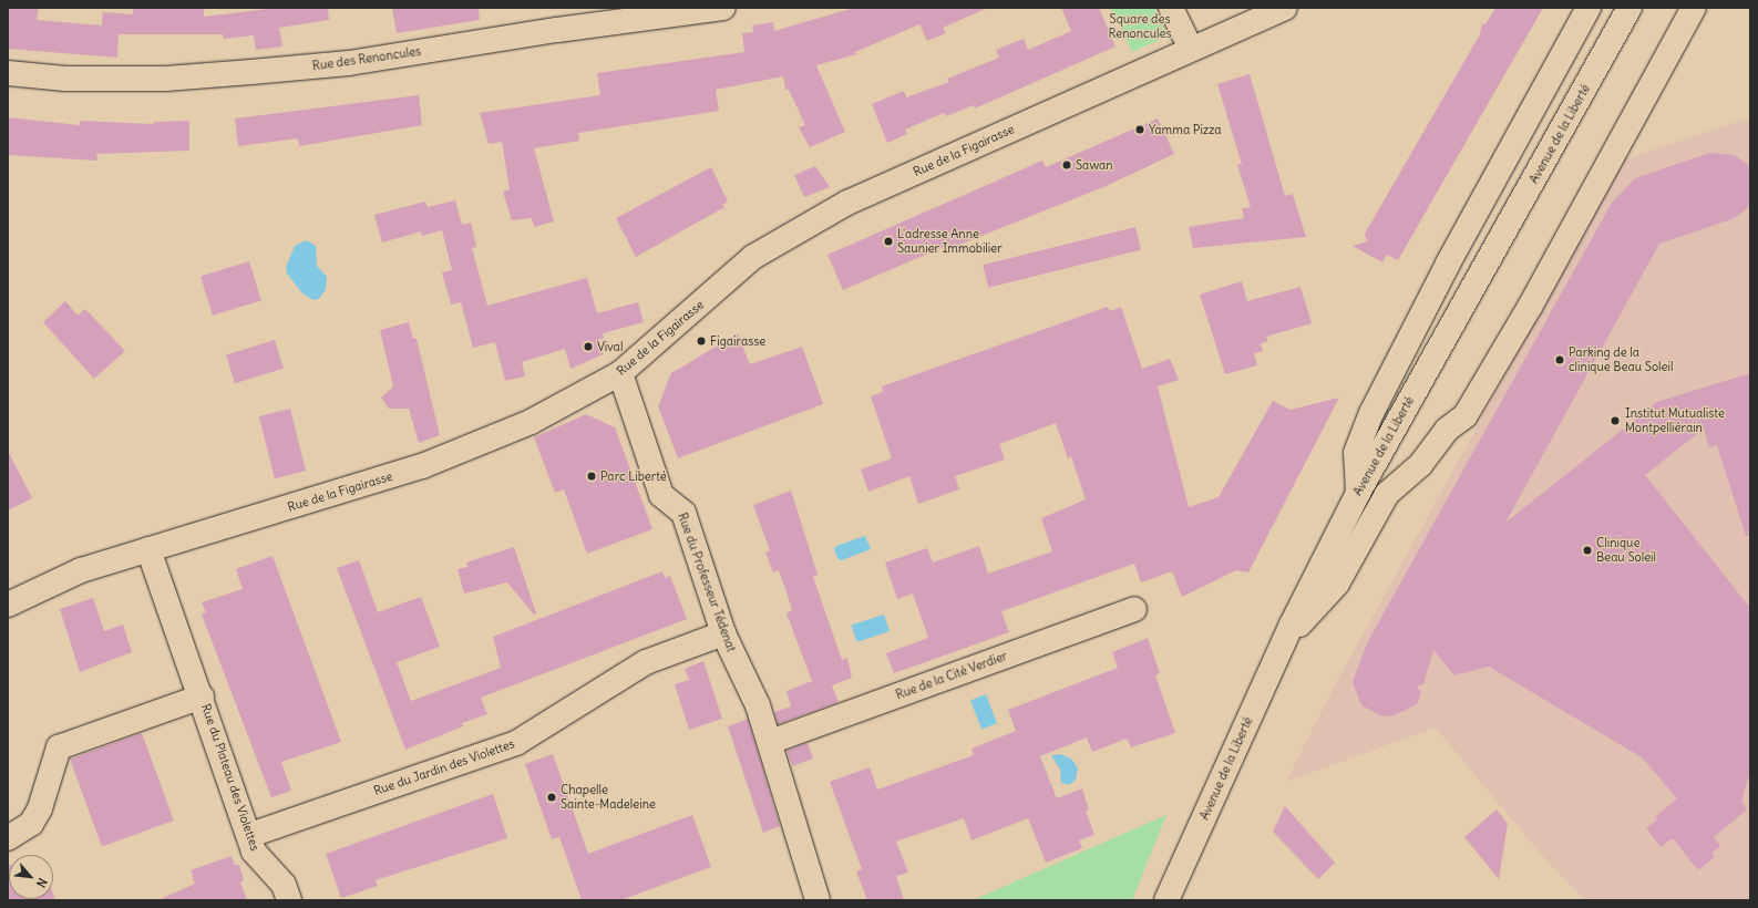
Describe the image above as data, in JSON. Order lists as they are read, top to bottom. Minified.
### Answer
{"streets":{"street":["Rue des Renoncules","Avenue de la Liberté","Rue de la Figairasse","Rue du Professeur Tédenat","Rue de la Cité Verdier","Rue du Jardin des Violettes","Rue du Plateau des Violettes"]},"crossings":[["Rue de la Figairasse","Rue du Professeur Tédenat"],["Rue de la Figairasse","Rue du Plateau des Violettes"],["Rue du Professeur Tédenat","Rue de la Cité Verdier"],["Rue du Professeur Tédenat","Rue du Jardin des Violettes"],["Rue du Jardin des Violettes","Rue du Plateau des Violettes"]],"parks":["Square des Renoncules"],"places":["Yamma Pizza","Sawan","L'adresse Anne Saunier Immobilier","Figairasse","Vival","Parking de la clinique Beau Soleil","Institut Mutualiste Montpelliérain","Parc Liberté","Clinique Beau Soleil","Chapelle Sainte-Madeleine"],"north":"bottom right"}
